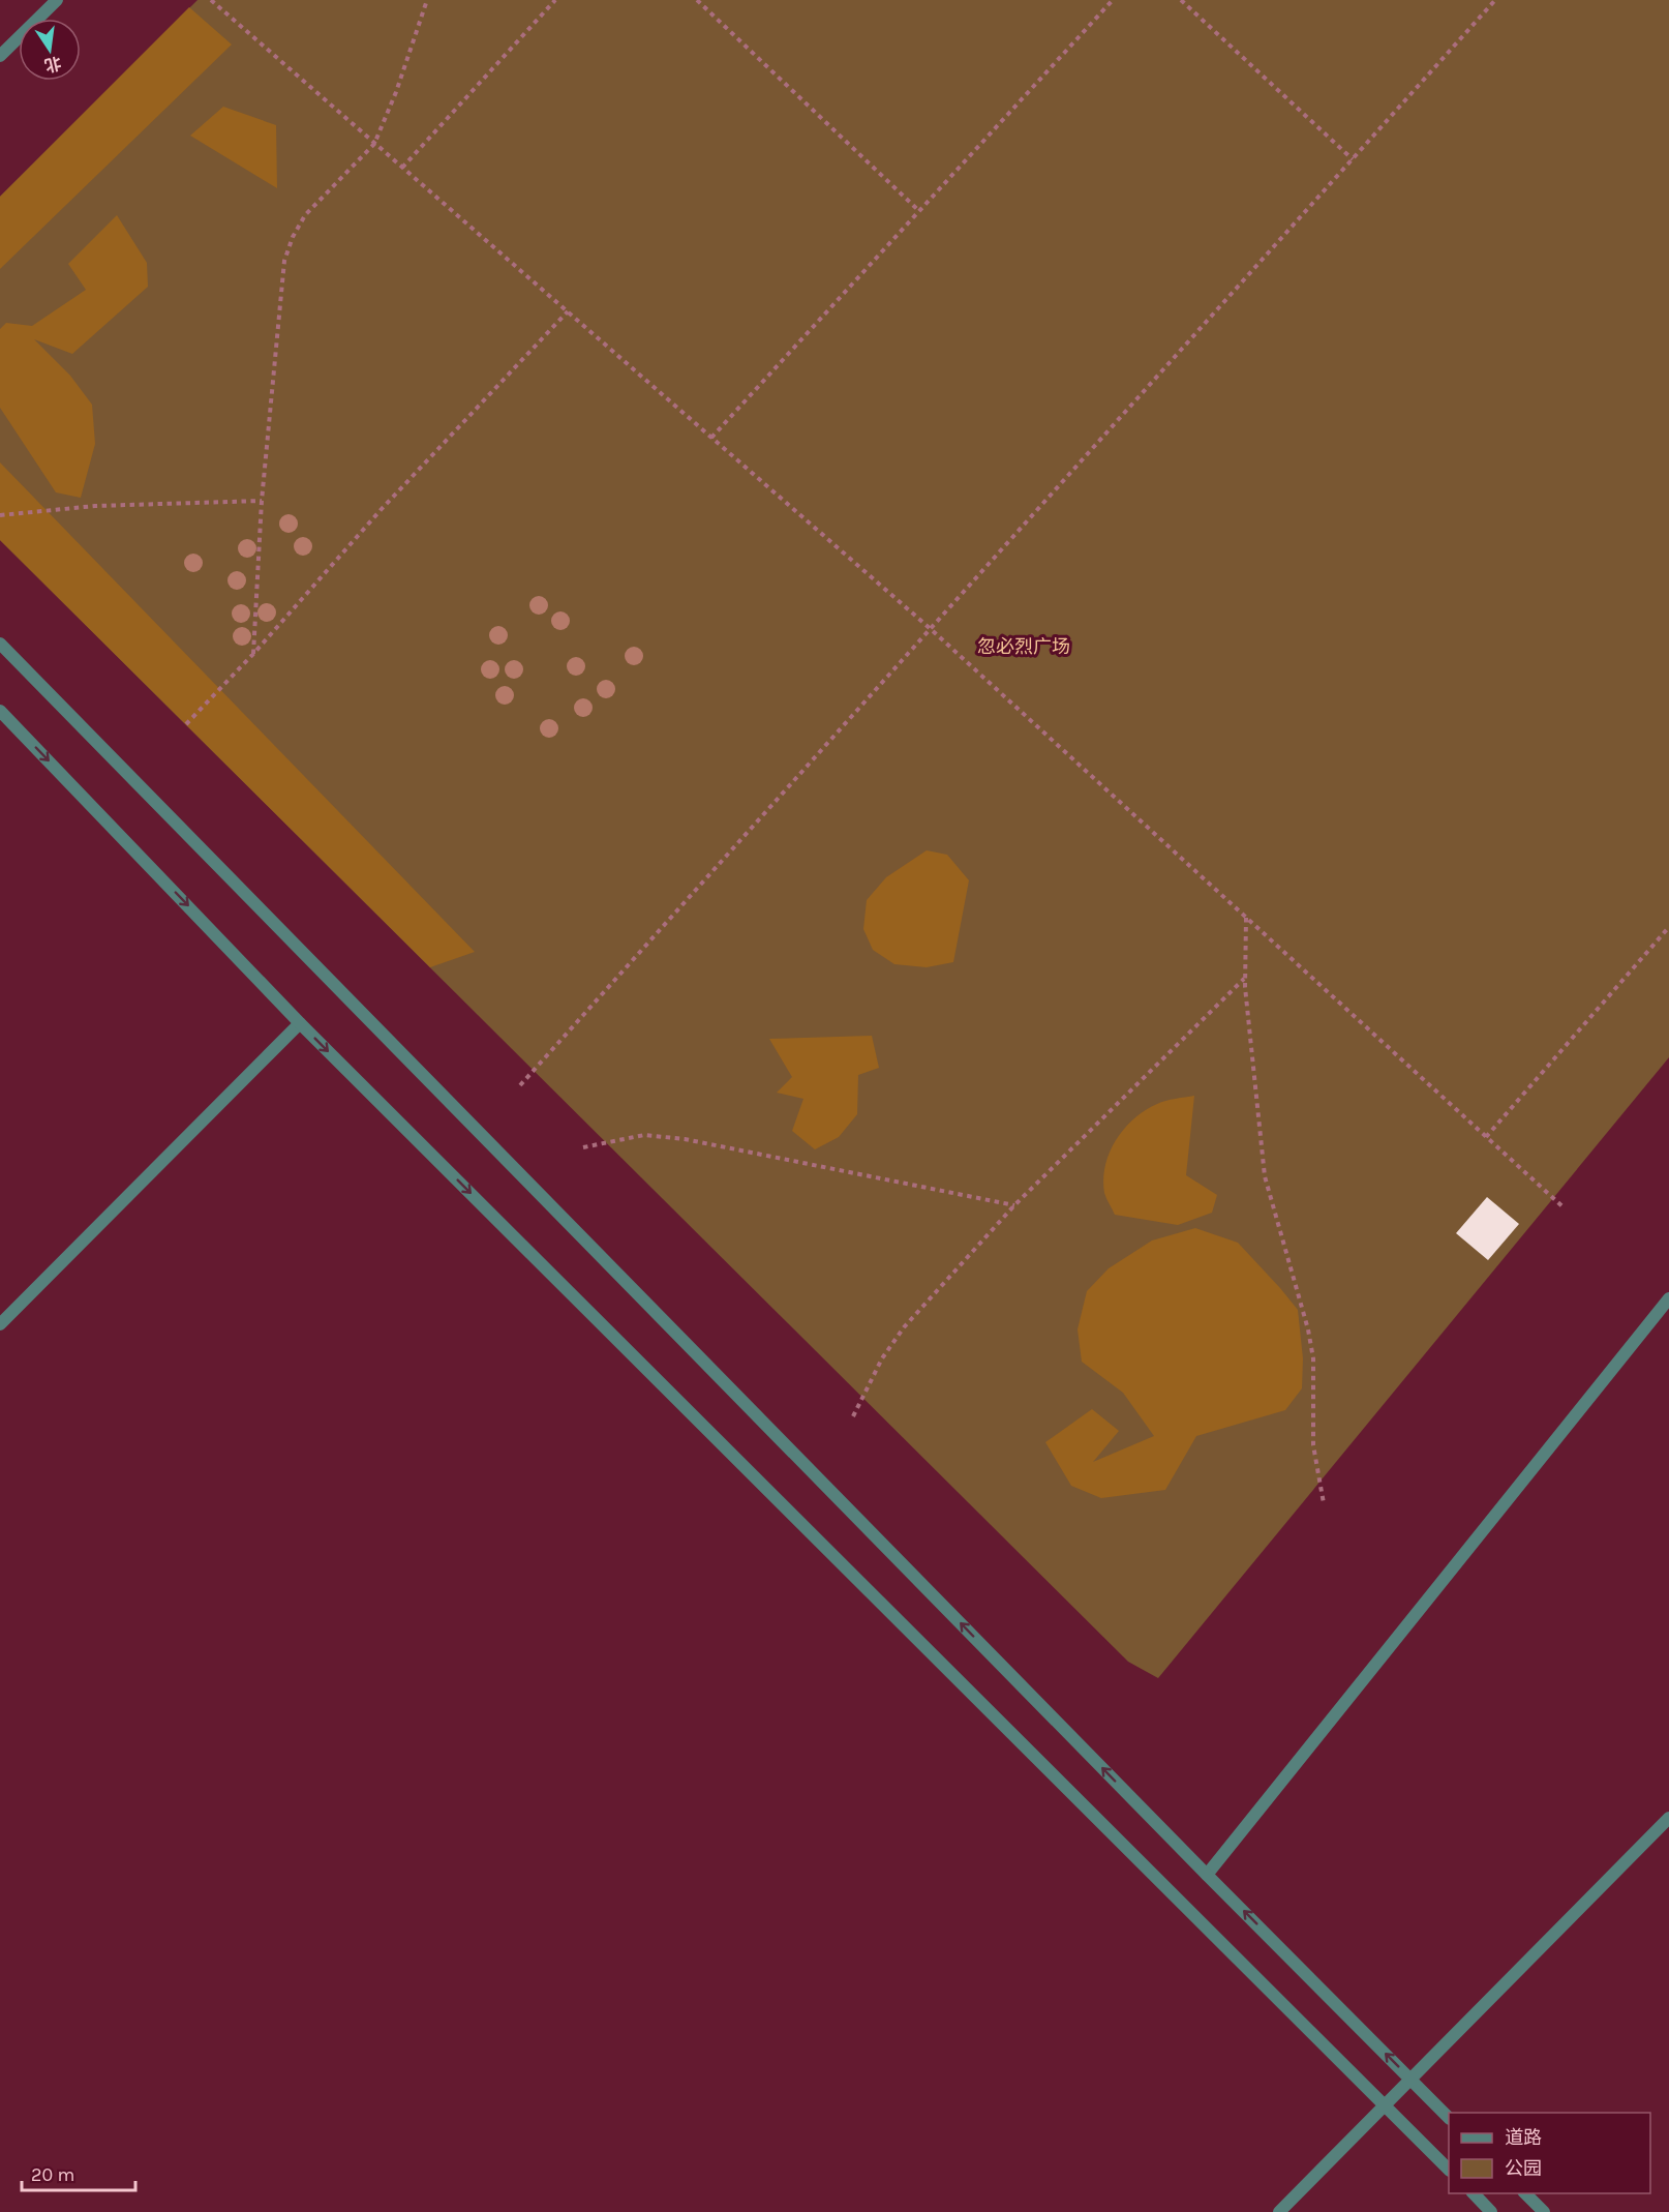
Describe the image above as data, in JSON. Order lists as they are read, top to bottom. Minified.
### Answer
{"parks":["忽必烈广场"],"legend":["道路","公园"],"scale_bar":"20 m","north":"bottom"}
